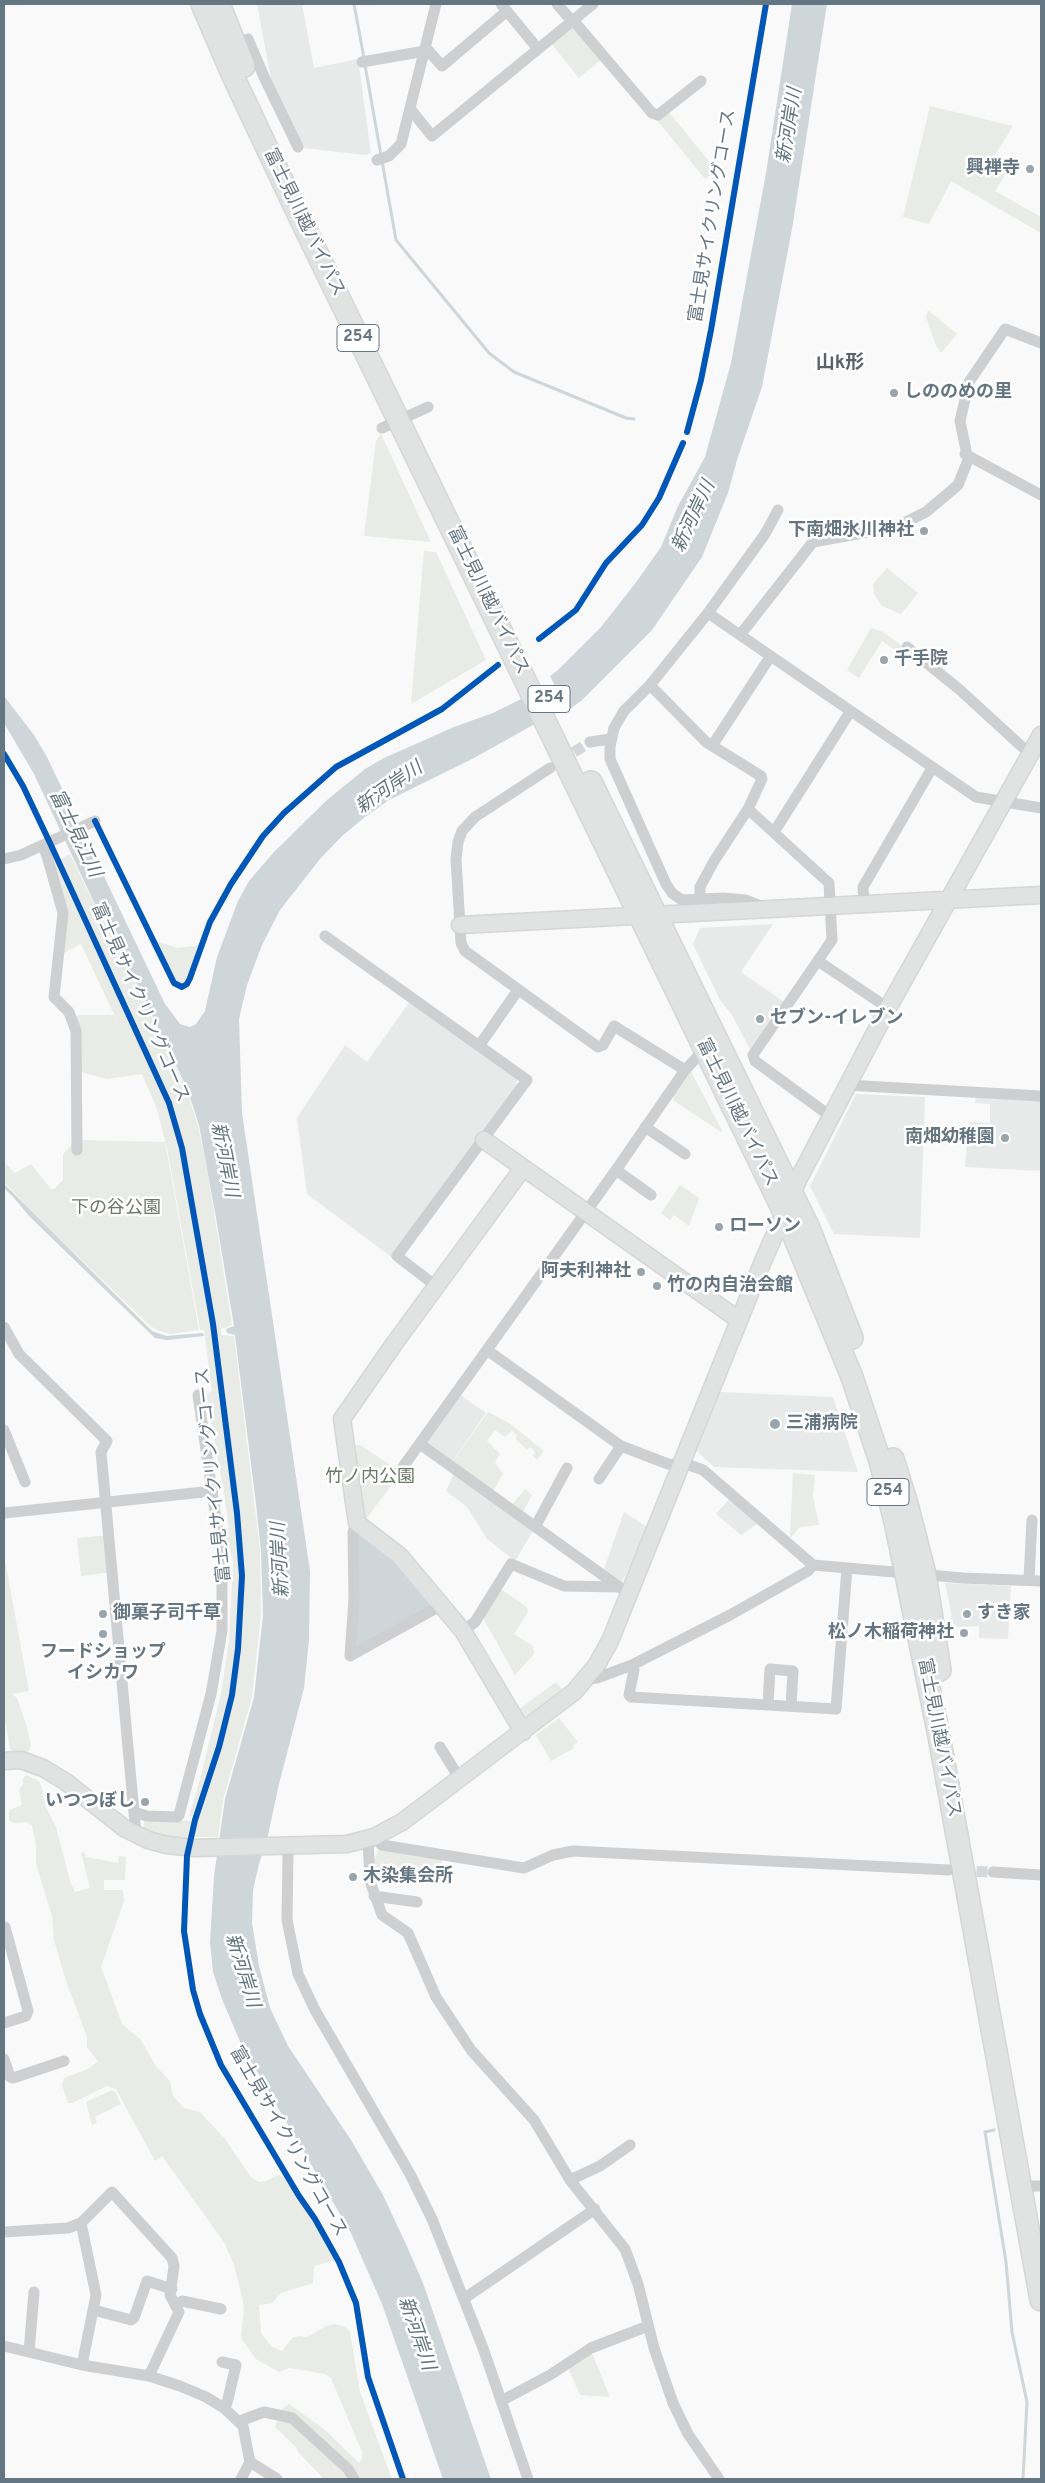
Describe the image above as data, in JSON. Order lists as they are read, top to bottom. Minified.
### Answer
{"streets":{"highway":["富士見川越バイパス","254"],"cycle path":["富士見サイクリングコース"]},"districts":["山k形"],"water":["新河岸川","富士見江川"],"parks":["下の谷公園","竹ノ内公園"],"places":["興禅寺","しののめの里","下南畑氷川神社","千手院","セブン-イレブン","南畑幼稚園","ローソン","阿夫利神社","竹の内自治会館","三浦病院","御菓子司千草","すき家","松ノ木稲荷神社","フードショップ イシカワ","いつつぼし","木染集会所"]}
